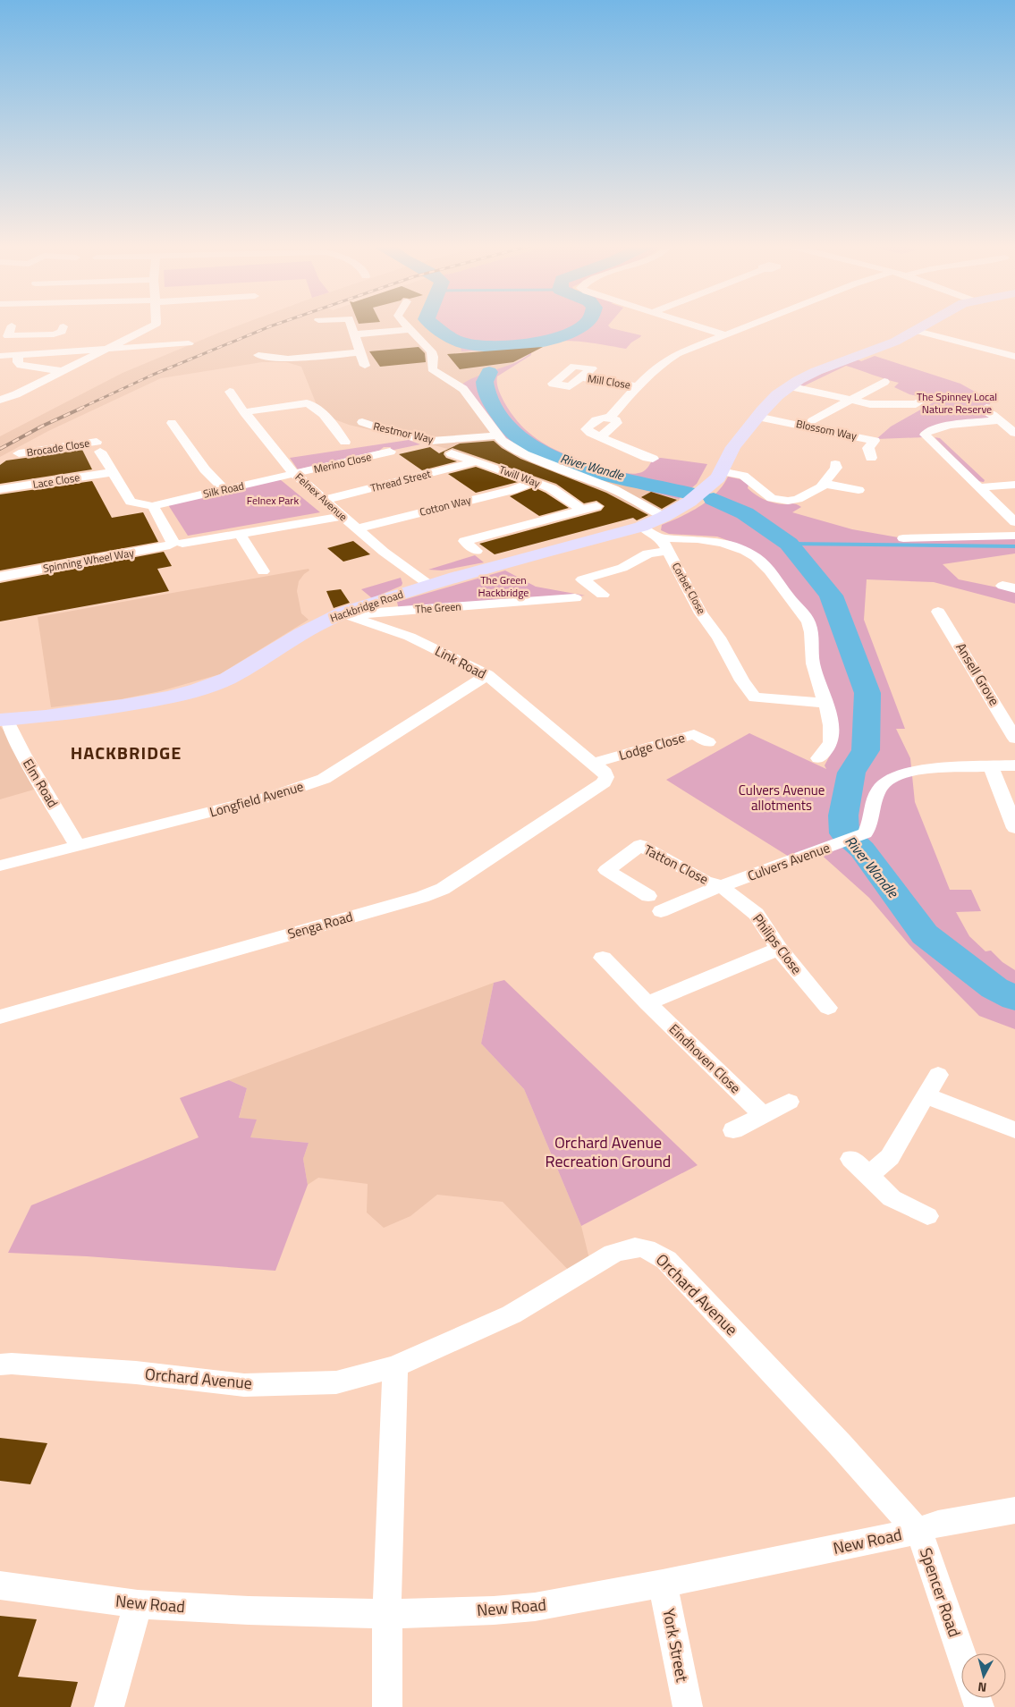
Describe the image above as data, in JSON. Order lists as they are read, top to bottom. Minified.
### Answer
{"streets":{"main road":["Hackbridge Road"],"street":["Mill Close","Blossom Way","Restmor Way","Brocade Close","Merino Close","Twill Way","Lace Close","Thread Street","Silk Road","Felnex Avenue","Cotton Way","Spinning Wheel Way","Corbet Close","The Green","Link Road","Ansell Grove","Lodge Close","Elm Road","Longfield Avenue","Culvers Avenue","Tatton Close","Senga Road","Philips Close","Eindhoven Close","Orchard Avenue","New Road","Spencer Road","York Street"]},"crossings":[["Blossom Way","Hackbridge Road"],["Brocade Close","Lace Close"],["Merino Close","Silk Road"],["Merino Close","Felnex Avenue"],["Twill Way","Thread Street"],["Twill Way","Cotton Way"],["Thread Street","Felnex Avenue"],["Silk Road","Felnex Avenue"],["Felnex Avenue","Cotton Way"],["Felnex Avenue","Spinning Wheel Way"],["Felnex Avenue","Hackbridge Road"],["Corbet Close","Hackbridge Road"],["Hackbridge Road","The Green"],["Hackbridge Road","Link Road"],["Hackbridge Road","Elm Road"],["The Green","Link Road"],["Link Road","Lodge Close"],["Link Road","Longfield Avenue"],["Link Road","Senga Road"],["Lodge Close","Senga Road"],["Elm Road","Longfield Avenue"],["Culvers Avenue","Tatton Close"],["Culvers Avenue","Philips Close"],["Tatton Close","Philips Close"],["Orchard Avenue","New Road"],["Orchard Avenue","Spencer Road"],["New Road","Spencer Road"],["New Road","York Street"]],"districts":["HACKBRIDGE"],"water":["River Wandle"],"parks":["The Spinney Local Nature Reserve","Felnex Park","The Green Hackbridge","Culvers Avenue allotments","Orchard Avenue Recreation Ground"],"north":"bottom"}
